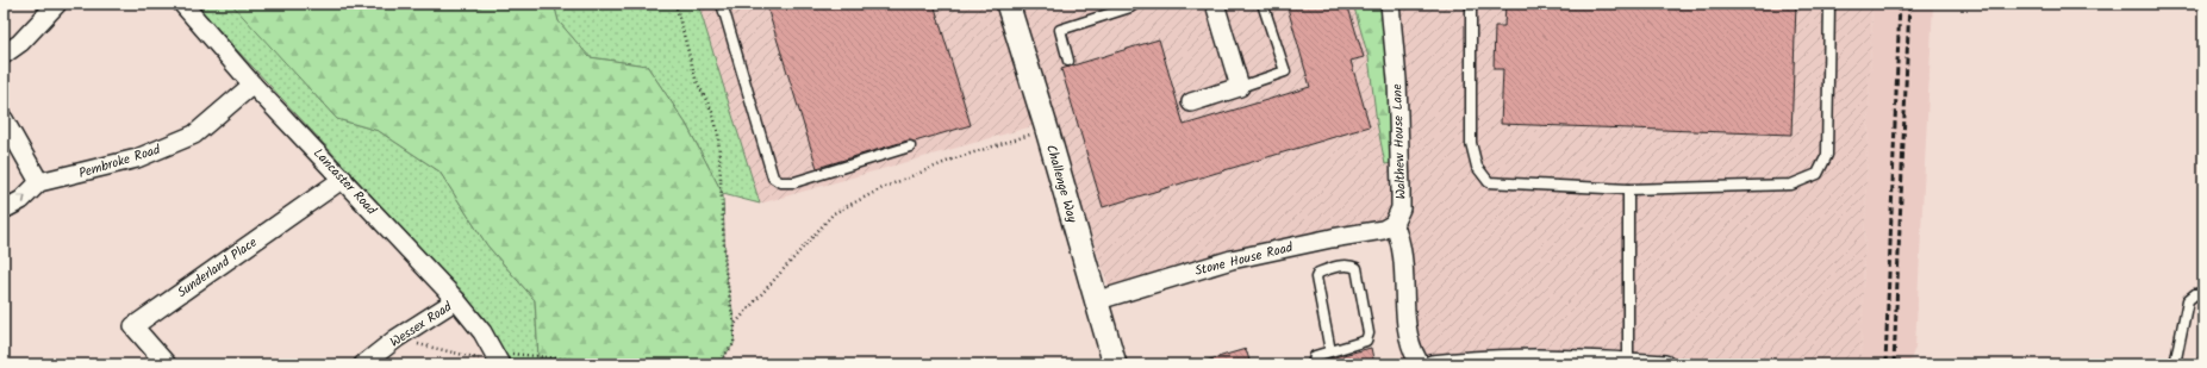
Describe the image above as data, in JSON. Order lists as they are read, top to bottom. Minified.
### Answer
{"streets":{"street":["Walthew House Lane","Pembroke Road","Lancaster Road","Challenge Way","Stone House Road","Sunderland Place","Wessex Road"]},"crossings":[["Walthew House Lane","Stone House Road"],["Pembroke Road","Lancaster Road"],["Lancaster Road","Sunderland Place"],["Lancaster Road","Wessex Road"],["Challenge Way","Stone House Road"]]}
